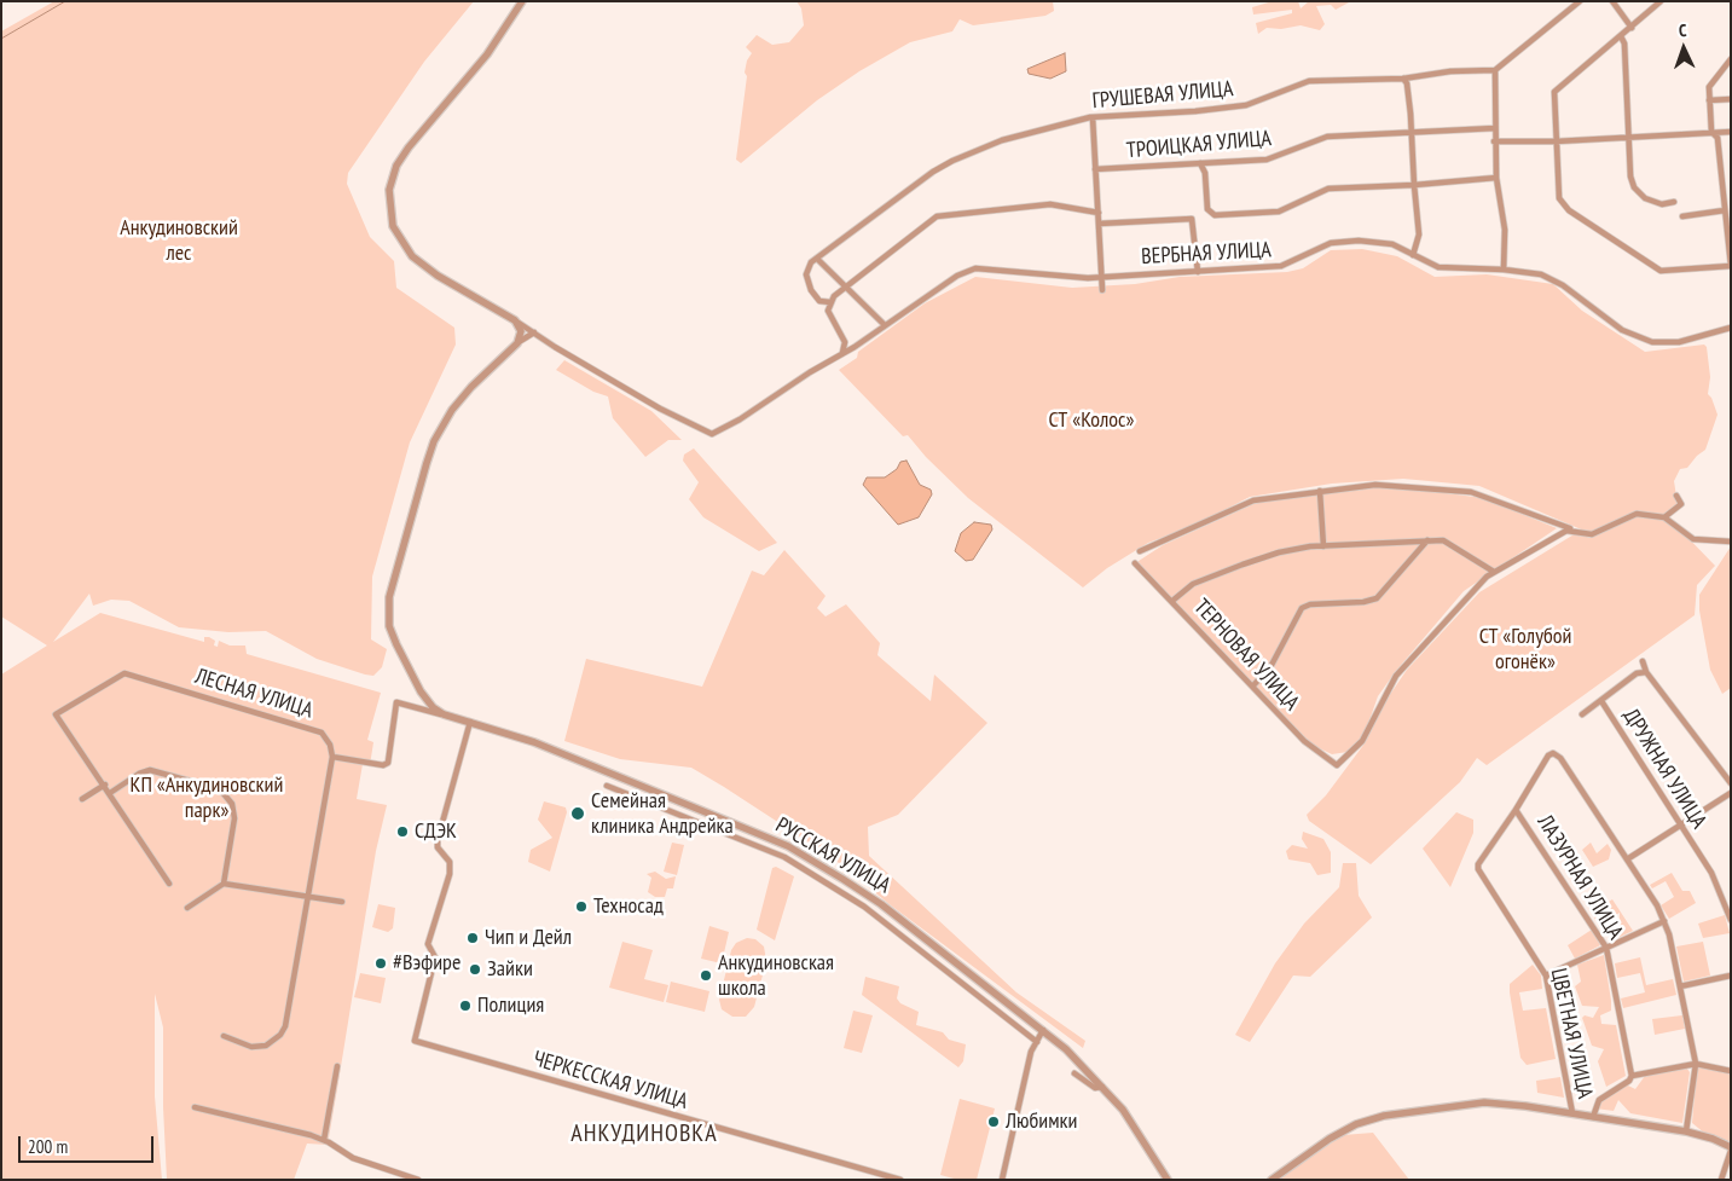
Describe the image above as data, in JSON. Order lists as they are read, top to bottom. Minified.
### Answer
{"streets":{"street":["ГРУШЕВАЯ УЛИЦА","ТРОИЦКАЯ УЛИЦА","ВЕРБНАЯ УЛИЦА","ТЕРНОВАЯ УЛИЦА","ЛЕСНАЯ УЛИЦА","ДРУЖНАЯ УЛИЦА","РУССКАЯ УЛИЦА","ЛАЗУРНАЯ УЛИЦА","ЦВЕТНАЯ УЛИЦА","ЧЕРКЕССКАЯ УЛИЦА"]},"crossings":[["РУССКАЯ УЛИЦА","ЧЕРКЕССКАЯ УЛИЦА"],["ЛАЗУРНАЯ УЛИЦА","ЦВЕТНАЯ УЛИЦА"]],"districts":["АНКУДИНОВКА"],"parks":["Анкудиновский лес","СТ «Колос»","СТ «Голубой огонёк»","КП «Анкудиновский парк»"],"places":["Семейная клиника Андрейка","СДЭК","Техносад","Чип и Дейл","#Вэфире","Зайки","Анкудиновская школа","Полиция","Любимки"],"scale_bar":"200 m","north":"top"}
